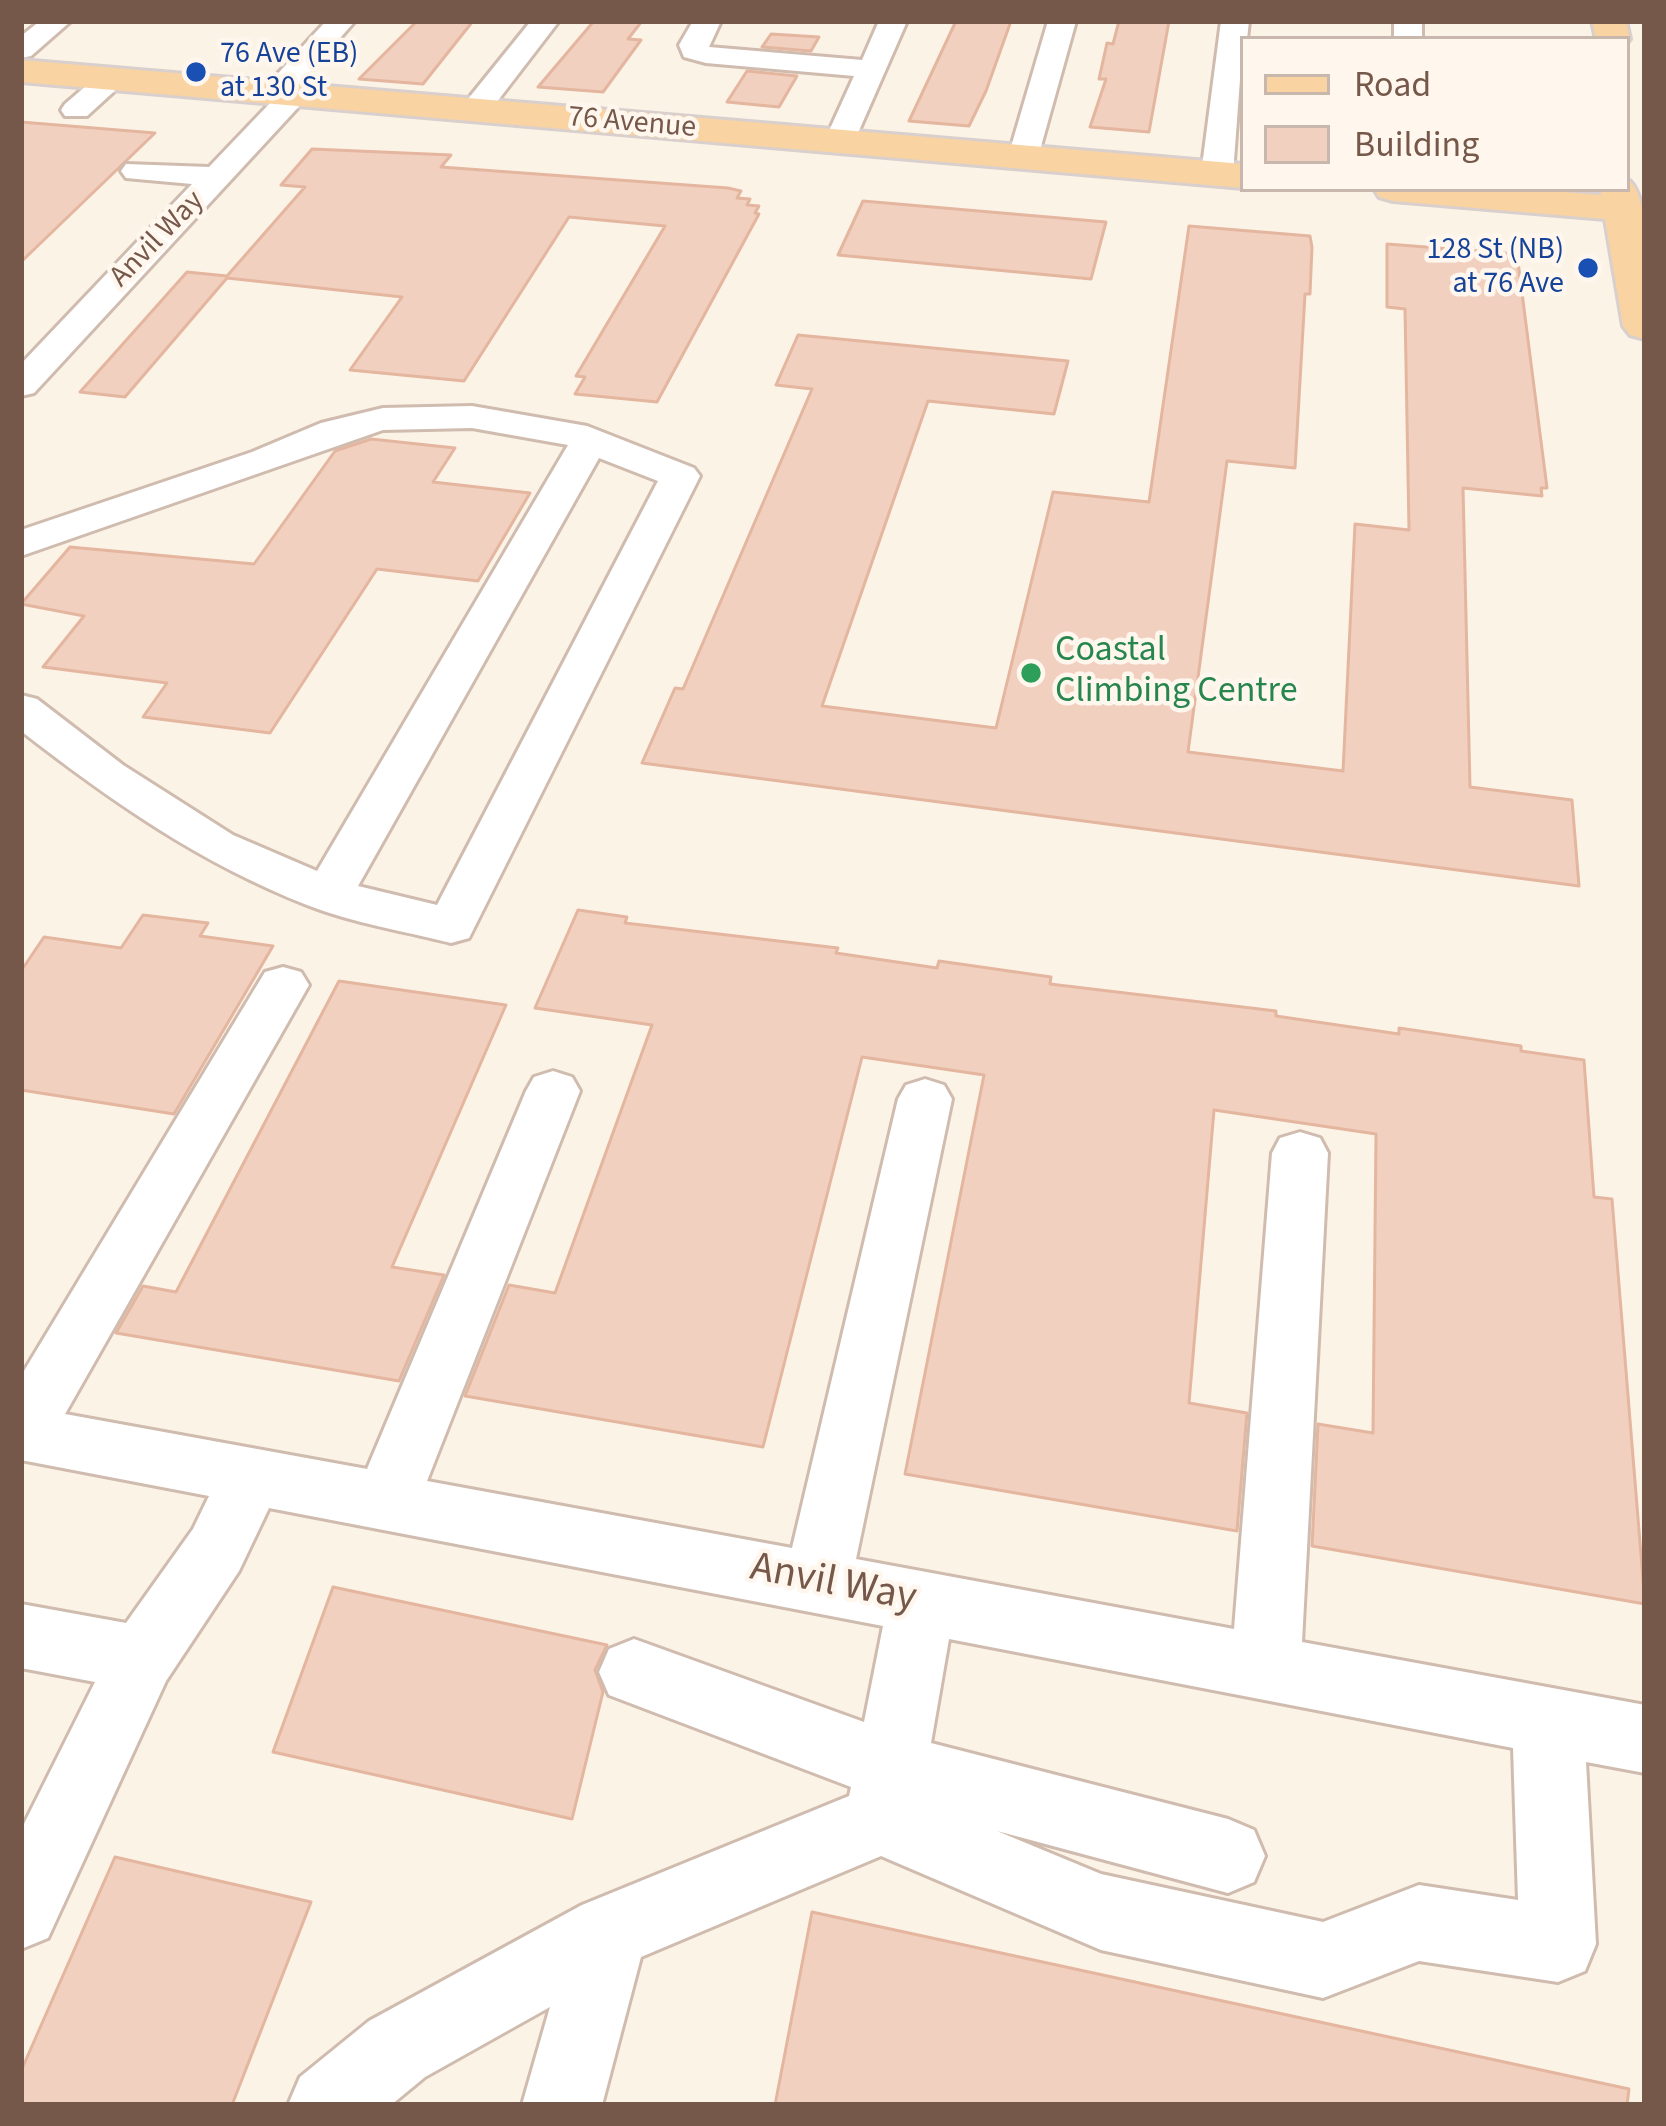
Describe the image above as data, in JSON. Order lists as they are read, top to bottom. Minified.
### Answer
{"streets":{"main road":["76 Avenue"],"street":["Anvil Way"]},"crossings":[["76 Avenue","Anvil Way"]],"places":["76 Ave (EB) at 130 St","128 St (NB) at 76 Ave","Coastal Climbing Centre"],"legend":["Road","Building"]}
